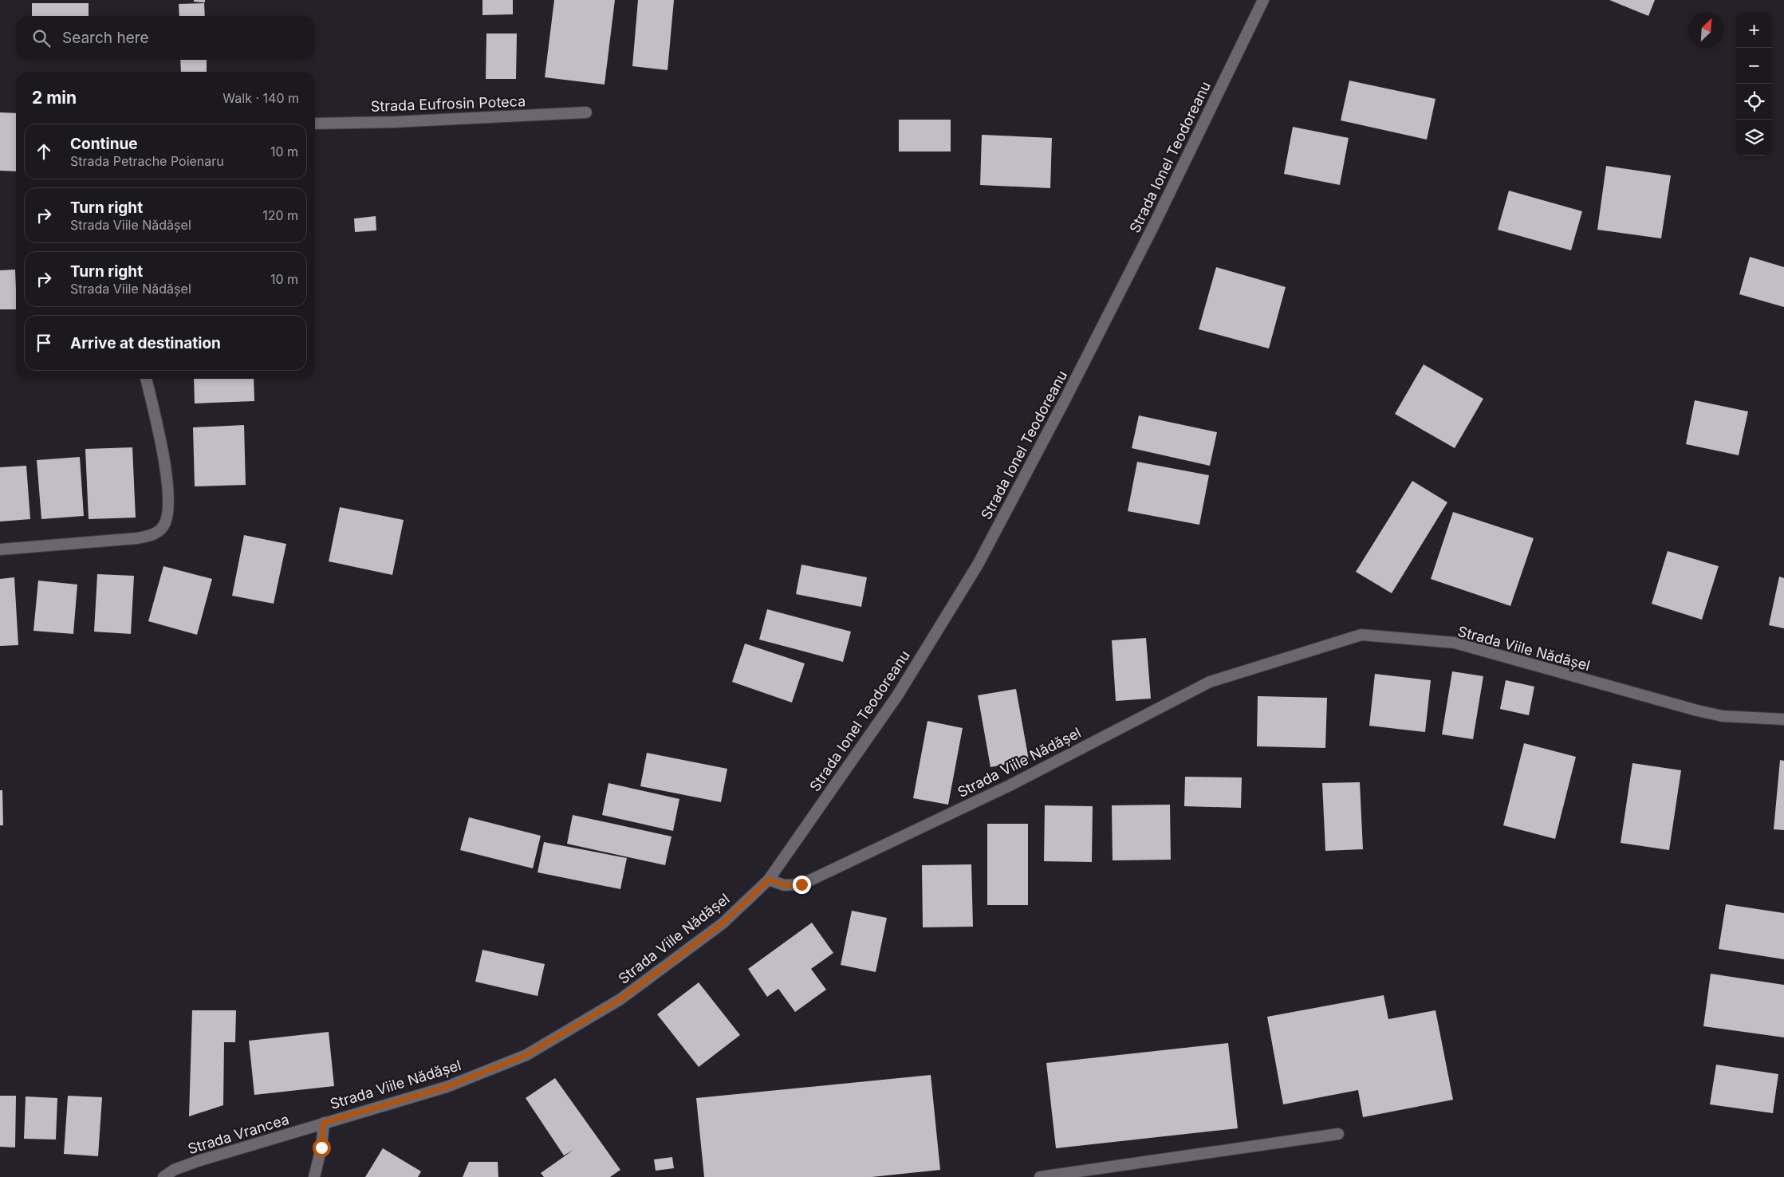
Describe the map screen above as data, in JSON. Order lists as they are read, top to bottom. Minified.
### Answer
{"streets":{"street":["Strada Eufrosin Poteca","Strada Ionel Teodoreanu","Strada Viile Nădășel","Strada Vrancea"]},"crossings":[["Strada Ionel Teodoreanu","Strada Viile Nădășel"],["Strada Viile Nădășel","Strada Vrancea"]],"north":"top right","page":{"map_buttons":["+","−"],"search":"Search here","heading":["2 min","Walk · 140 m"],"list":[["Continue","Strada Petrache Poienaru","10 m"],["Turn right","Strada Viile Nădășel","120 m"],["Turn right","Strada Viile Nădășel","10 m"],"Arrive at destination"]}}
